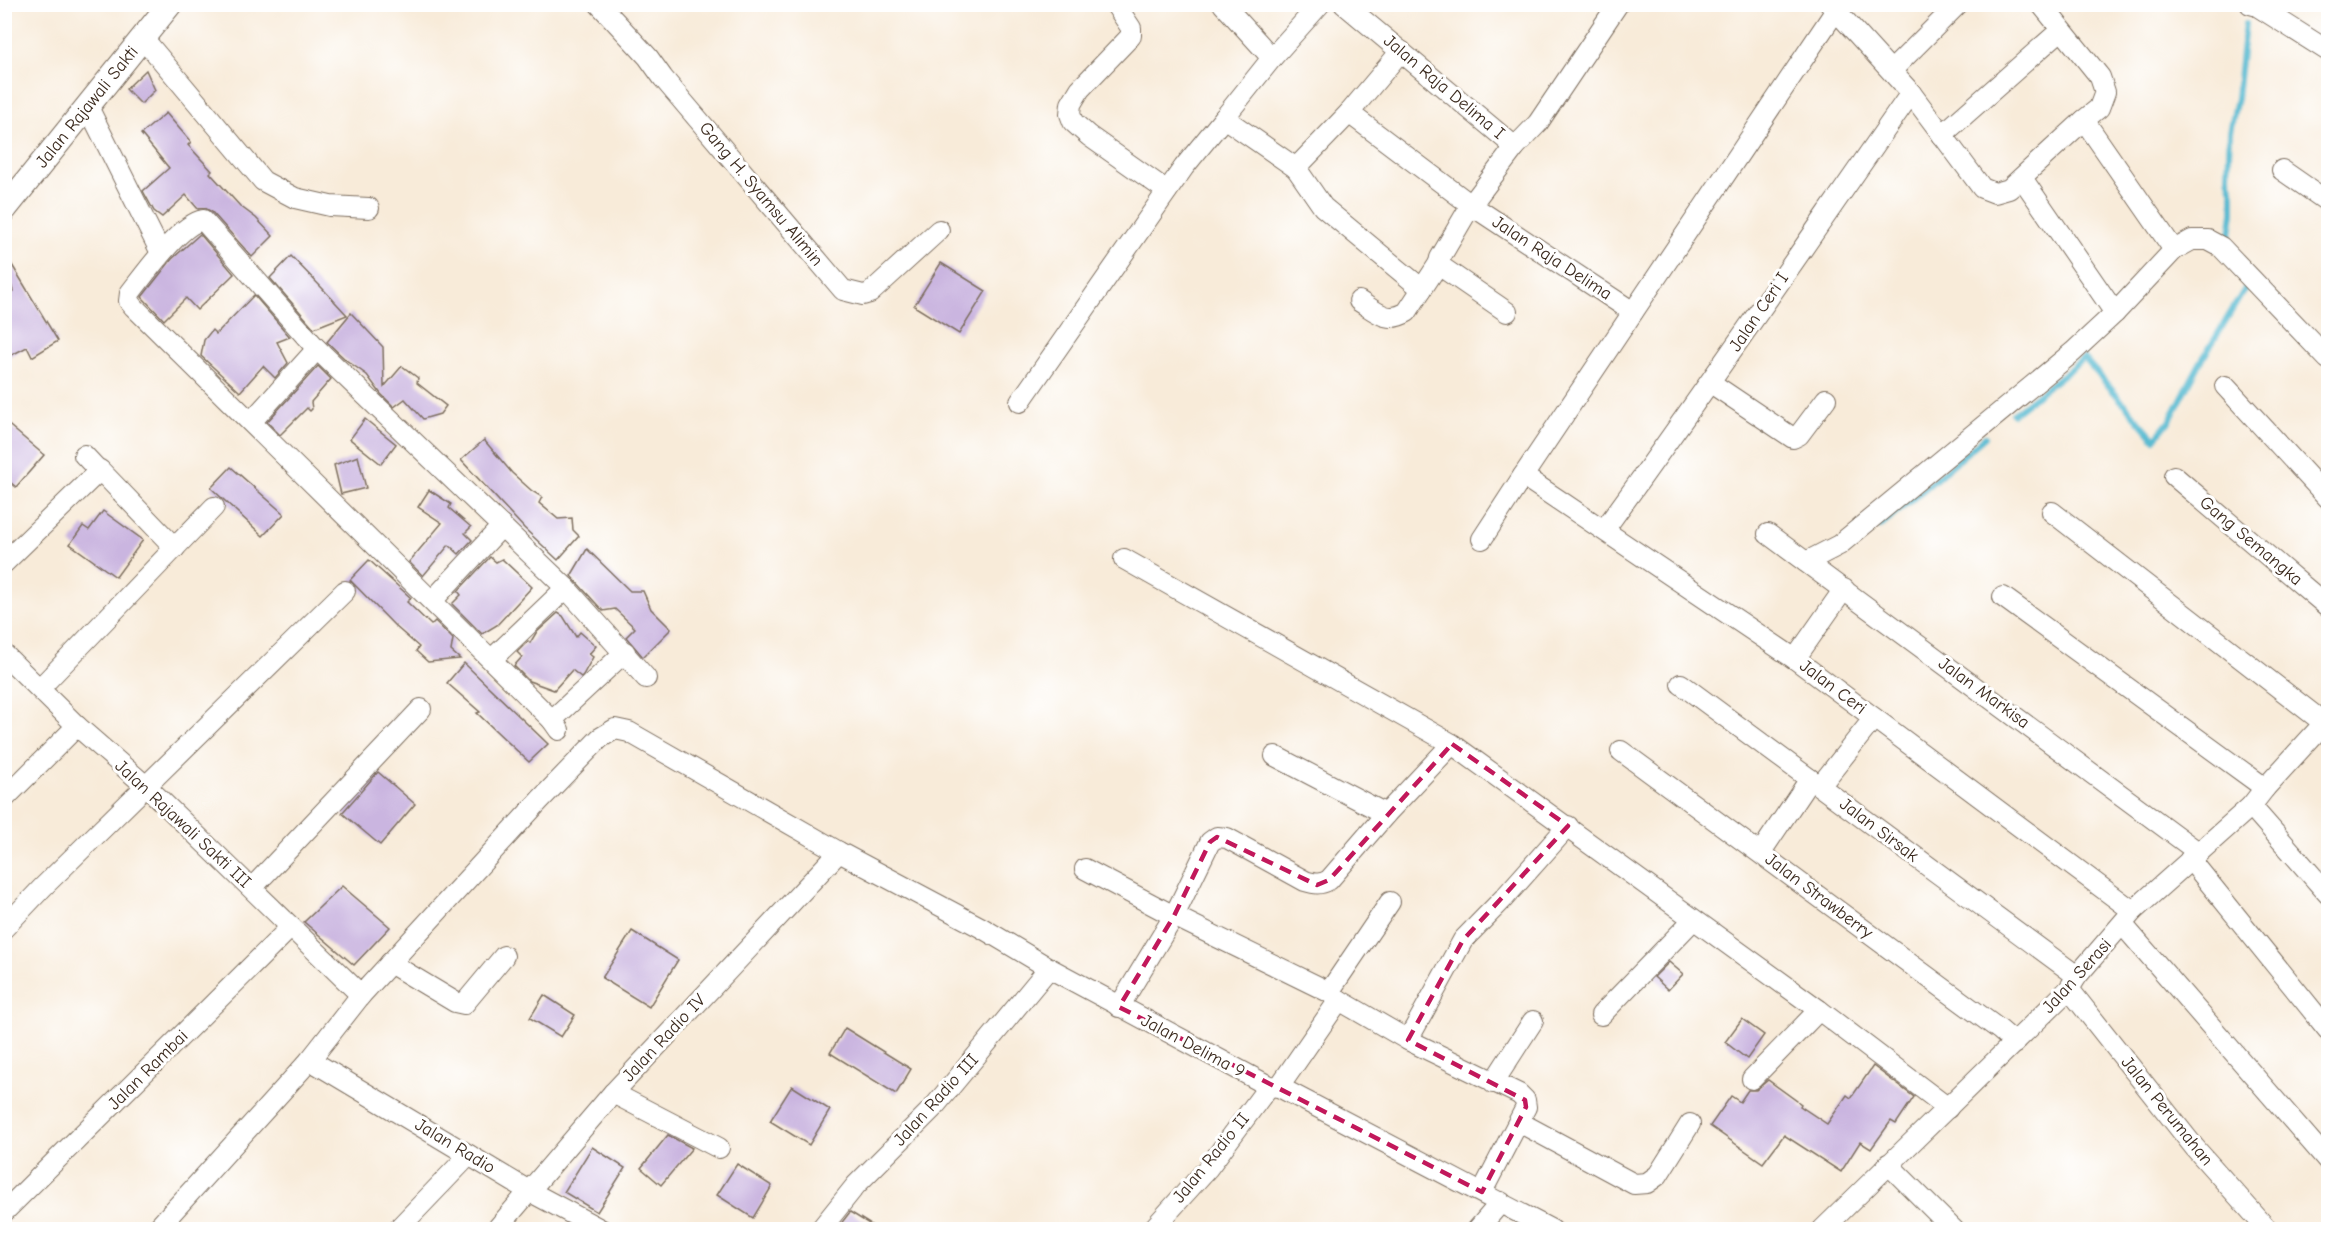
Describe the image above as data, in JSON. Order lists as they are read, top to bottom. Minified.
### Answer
{"streets":{"street":["Jalan Raja Delima I","Jalan Rajawali Sakti","Gang H. Syamsu Alimin","Jalan Raja Delima","Jalan Ceri I","Gang Semangka","Jalan Ceri","Jalan Markisa","Jalan Rajawali Sakti III","Jalan Sirsak","Jalan Strawberry","Jalan Serasi","Jalan Radio IV","Jalan Delima 9","Jalan Rambai","Jalan Radio III","Jalan Perumahan","Jalan Radio","Jalan Radio II"]},"crossings":[["Jalan Ceri I","Jalan Ceri"],["Jalan Ceri","Jalan Serasi"],["Jalan Markisa","Jalan Serasi"],["Jalan Rajawali Sakti III","Jalan Rambai"],["Jalan Sirsak","Jalan Serasi"],["Jalan Sirsak","Jalan Perumahan"],["Jalan Strawberry","Jalan Serasi"],["Jalan Serasi","Jalan Perumahan"],["Jalan Radio IV","Jalan Delima 9"],["Jalan Radio IV","Jalan Radio"],["Jalan Delima 9","Jalan Radio III"],["Jalan Delima 9","Jalan Radio II"]]}
